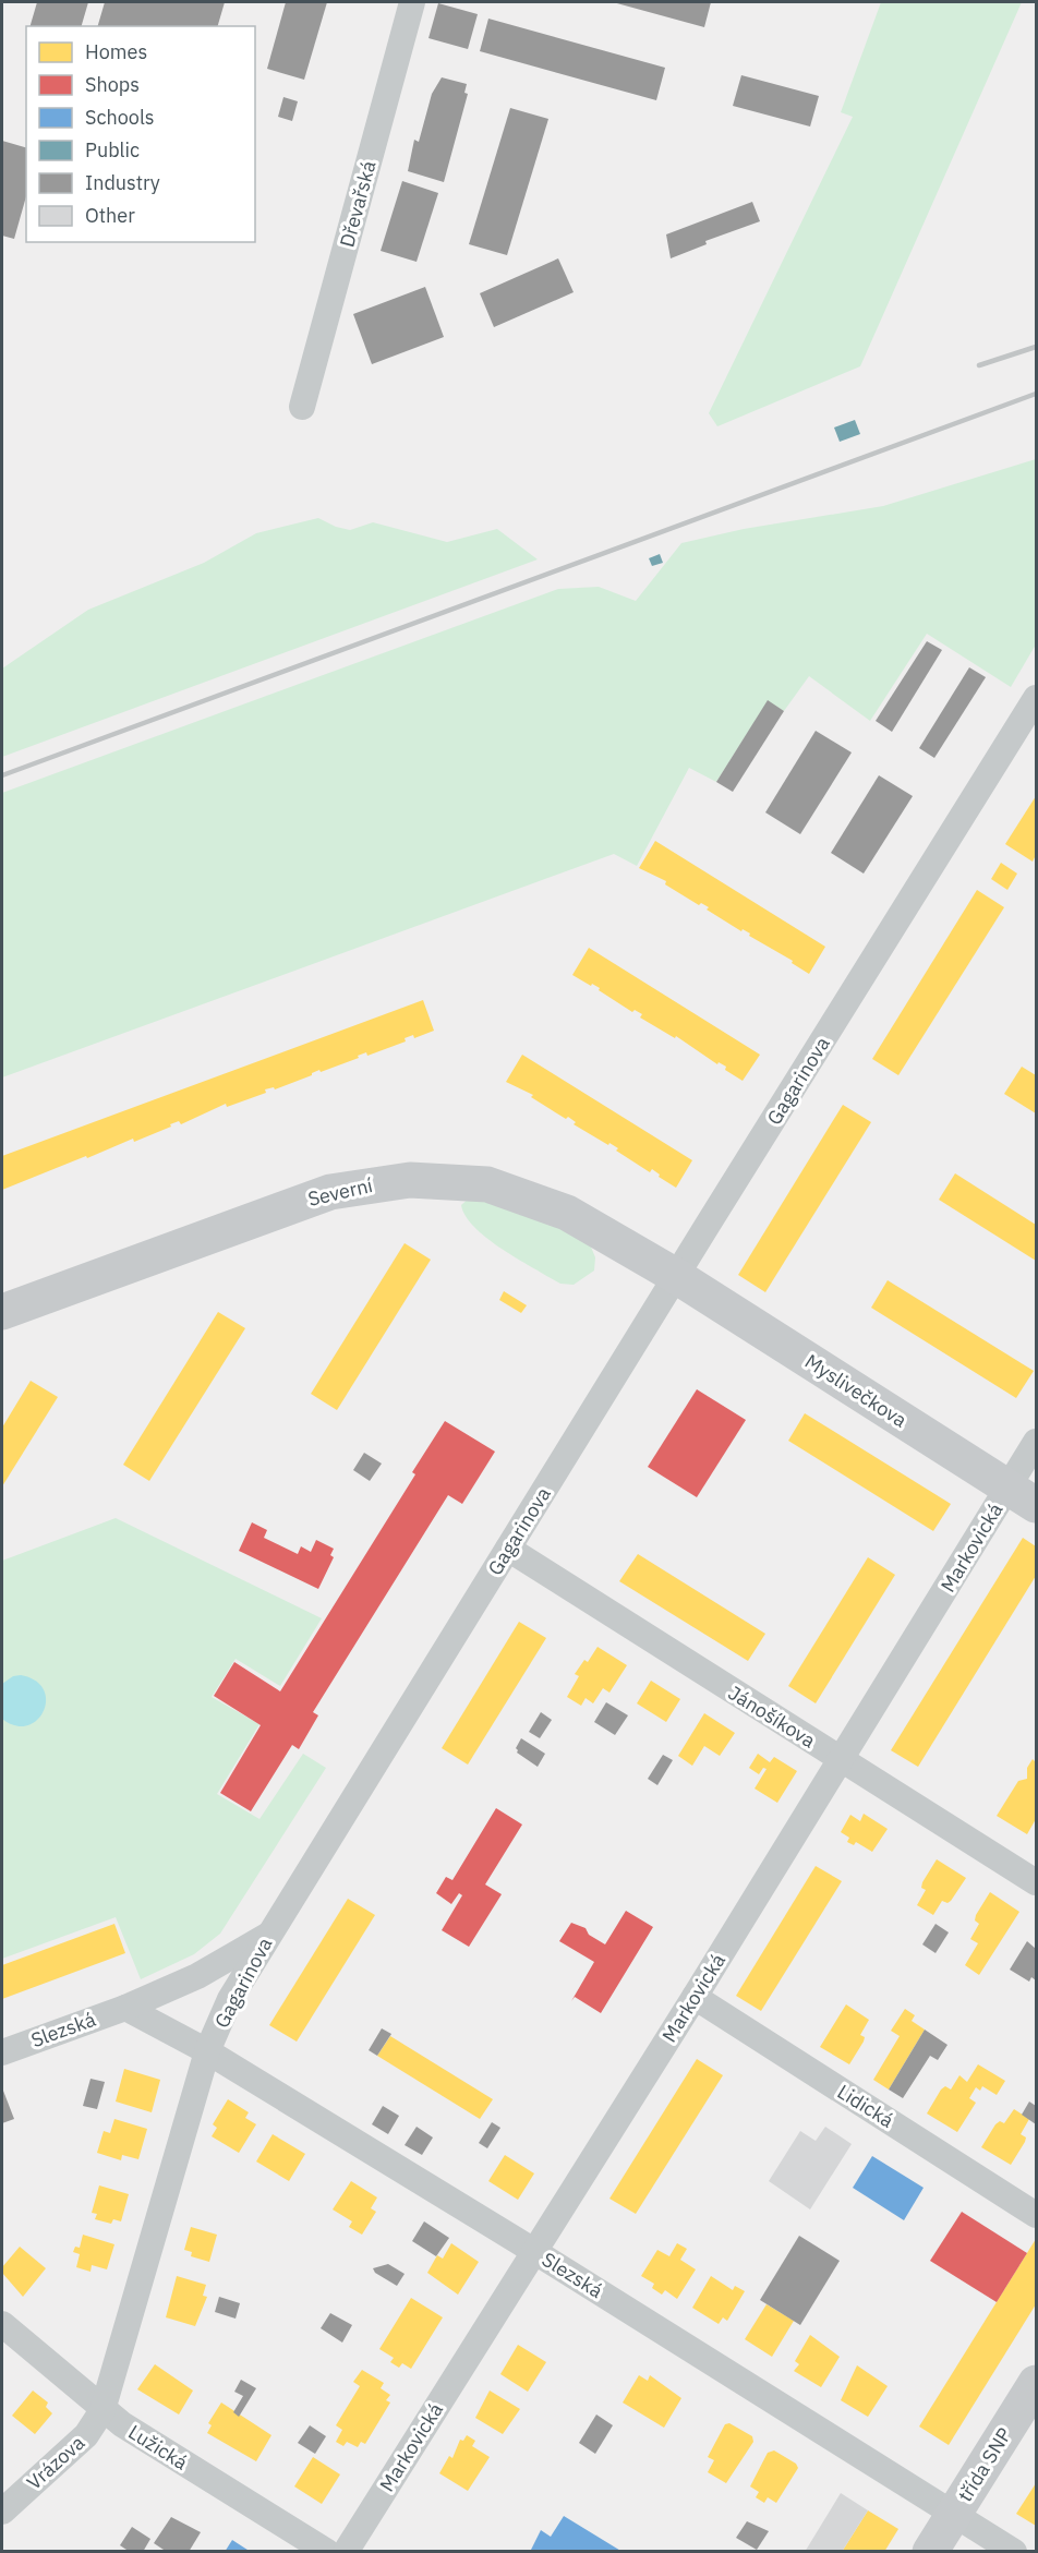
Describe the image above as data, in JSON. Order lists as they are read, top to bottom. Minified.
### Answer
{"streets":{"street":["Dřevařská","Gagarinova","Severní","Myslivečkova","Markovická","Jánošíkova","Slezská","Lidická","Lužická","Vrázova","třída SNP"]},"crossings":[["Gagarinova","Severní"],["Gagarinova","Myslivečkova"],["Gagarinova","Jánošíkova"],["Gagarinova","Slezská"],["Gagarinova","Lužická"],["Gagarinova","Vrázova"],["Severní","Myslivečkova"],["Myslivečkova","Markovická"],["Markovická","Jánošíkova"],["Markovická","Slezská"],["Markovická","Lidická"],["Slezská","třída SNP"],["Lužická","Vrázova"]],"legend":["Homes","Shops","Schools","Public","Industry","Other"]}
